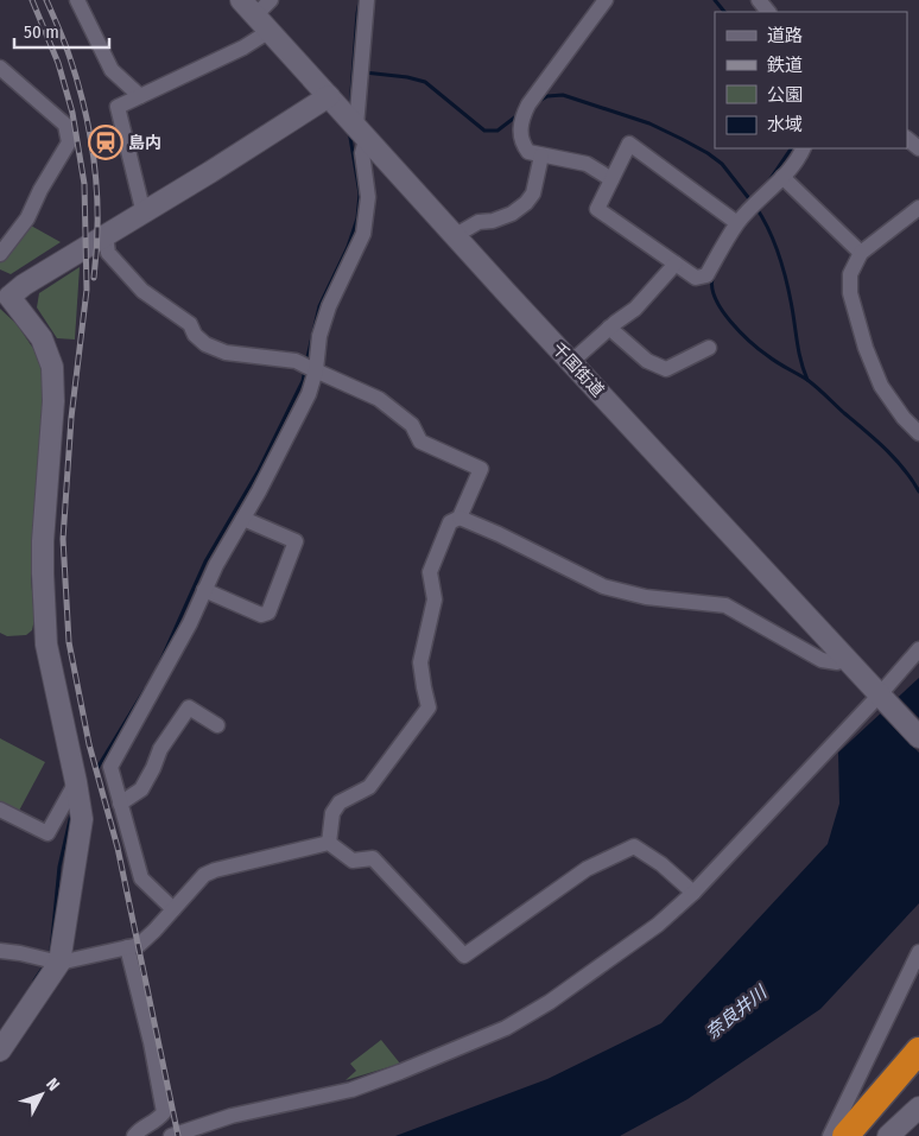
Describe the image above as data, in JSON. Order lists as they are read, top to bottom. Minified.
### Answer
{"streets":{"street":["千国街道"]},"water":["奈良井川"],"places":{"station":["島内"]},"legend":["道路","鉄道","公園","水域"],"scale_bar":"50 m","north":"top right"}
